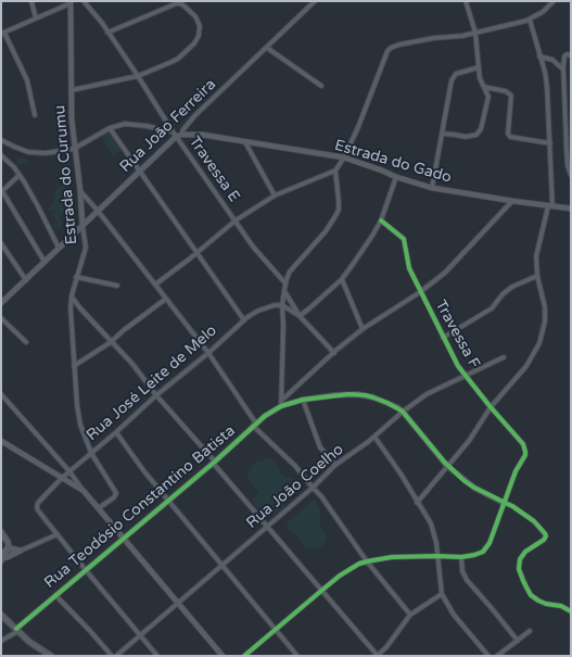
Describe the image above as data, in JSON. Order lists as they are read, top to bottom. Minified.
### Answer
{"streets":{"street":["Rua João Ferreira","Estrada do Gado","Travessa E","Estrada do Curumu","Travessa F","Rua José Leite de Melo","Rua João Coelho","Rua Teodósio Constantino Batista"]},"crossings":[["Rua João Ferreira","Estrada do Gado"],["Rua João Ferreira","Travessa E"],["Rua João Ferreira","Estrada do Curumu"],["Estrada do Gado","Rua Teodósio Constantino Batista"],["Estrada do Curumu","Rua José Leite de Melo"],["Travessa F","Rua João Coelho"],["Travessa F","Rua Teodósio Constantino Batista"]]}
